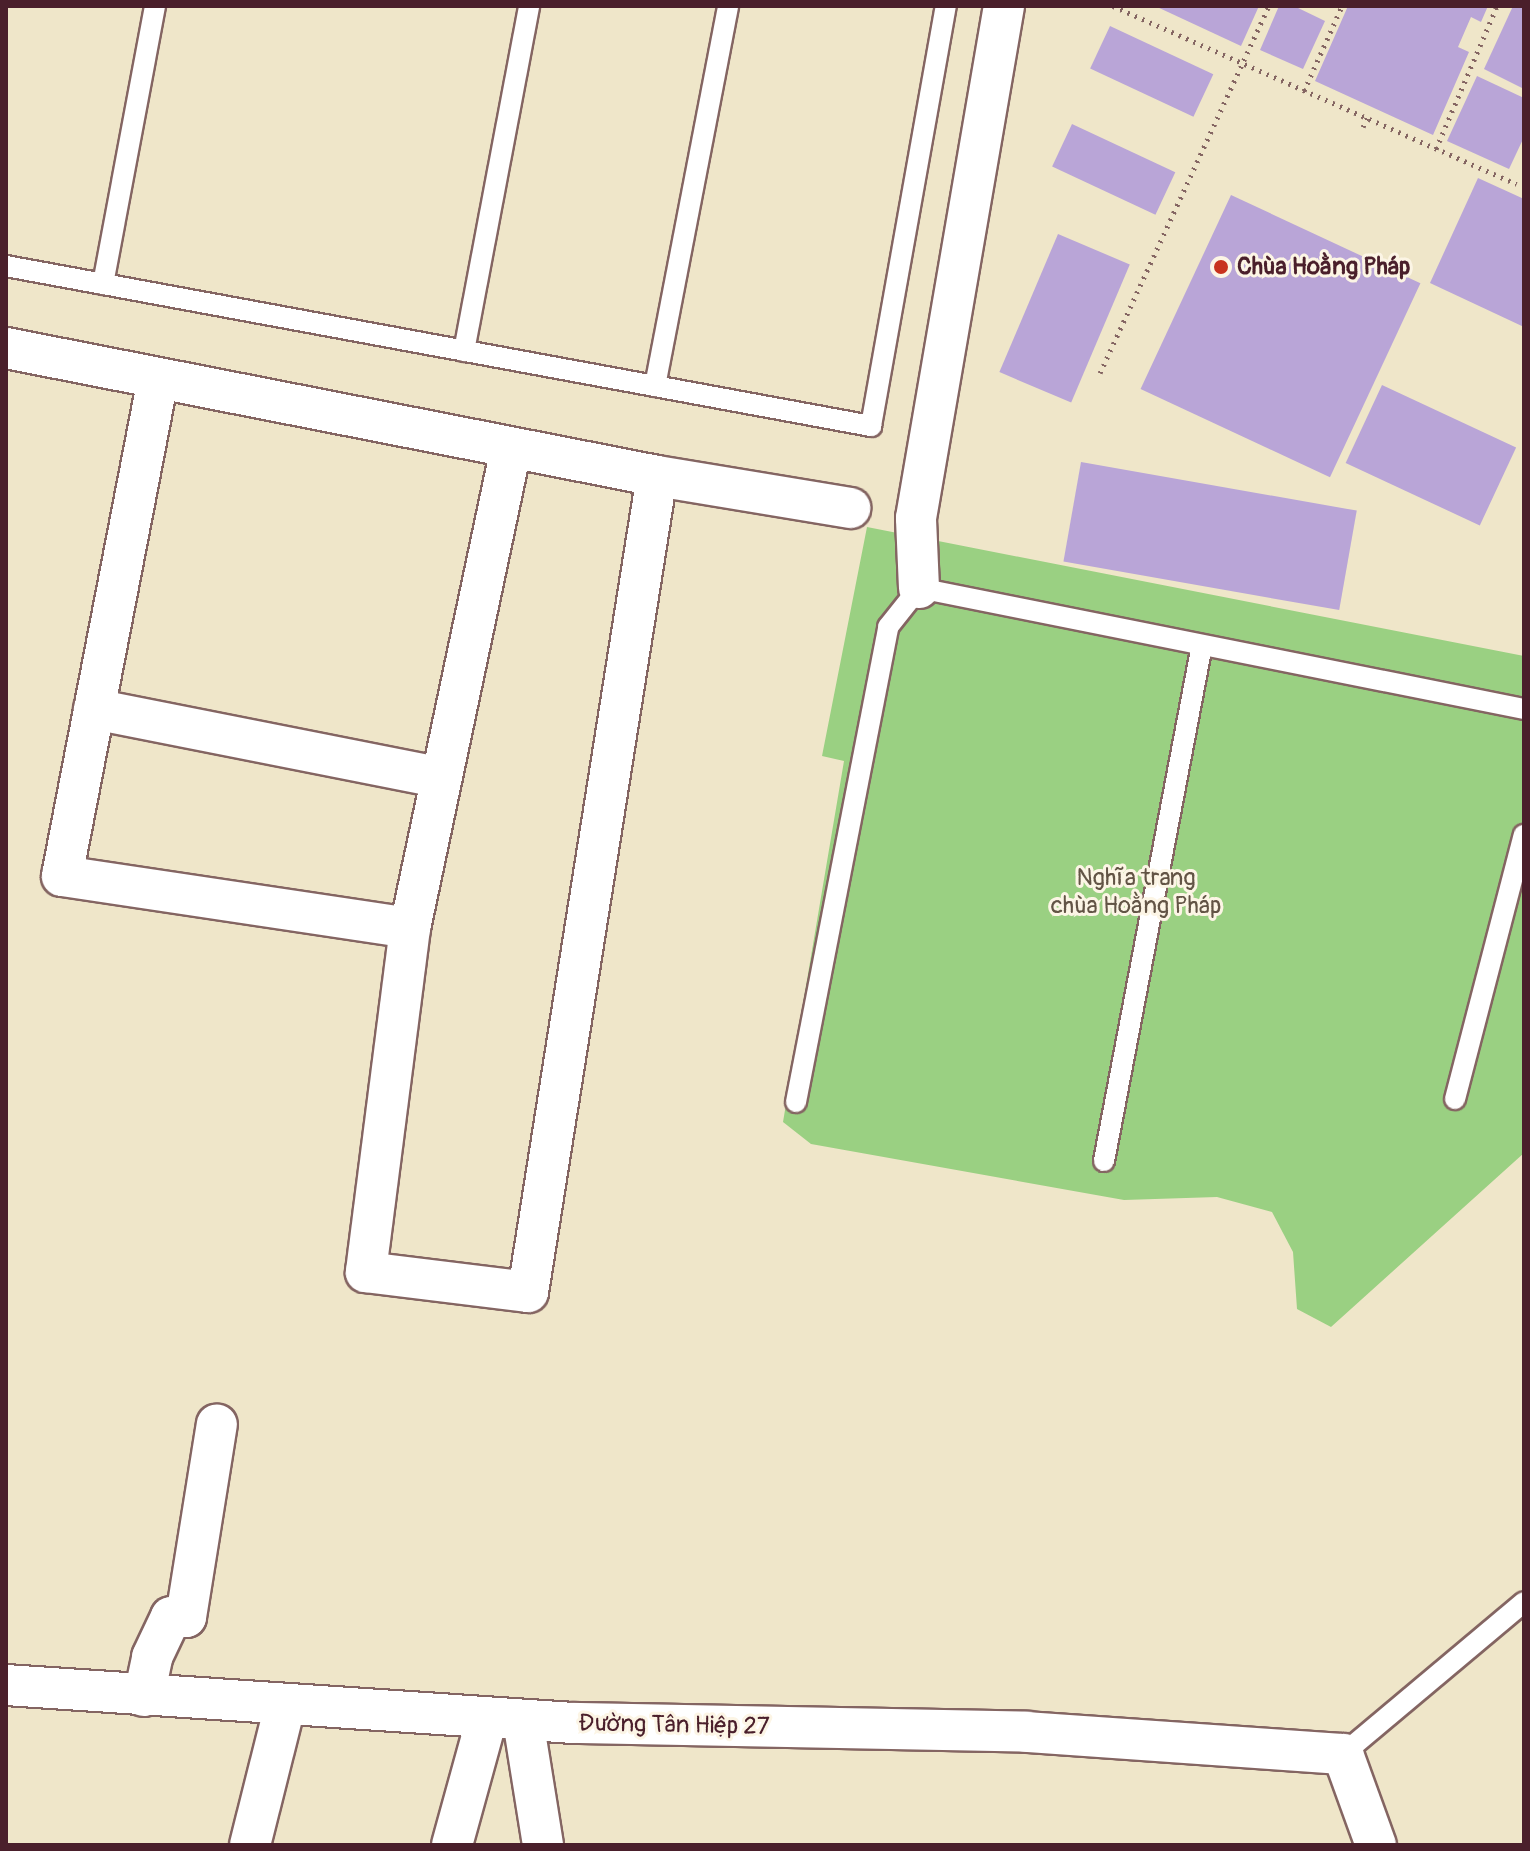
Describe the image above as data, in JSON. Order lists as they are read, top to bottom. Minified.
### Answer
{"streets":{"street":["Đường Tân Hiệp 27"]},"parks":["Nghĩa trang chùa Hoằng Pháp"],"places":["Chùa Hoằng Pháp"]}
